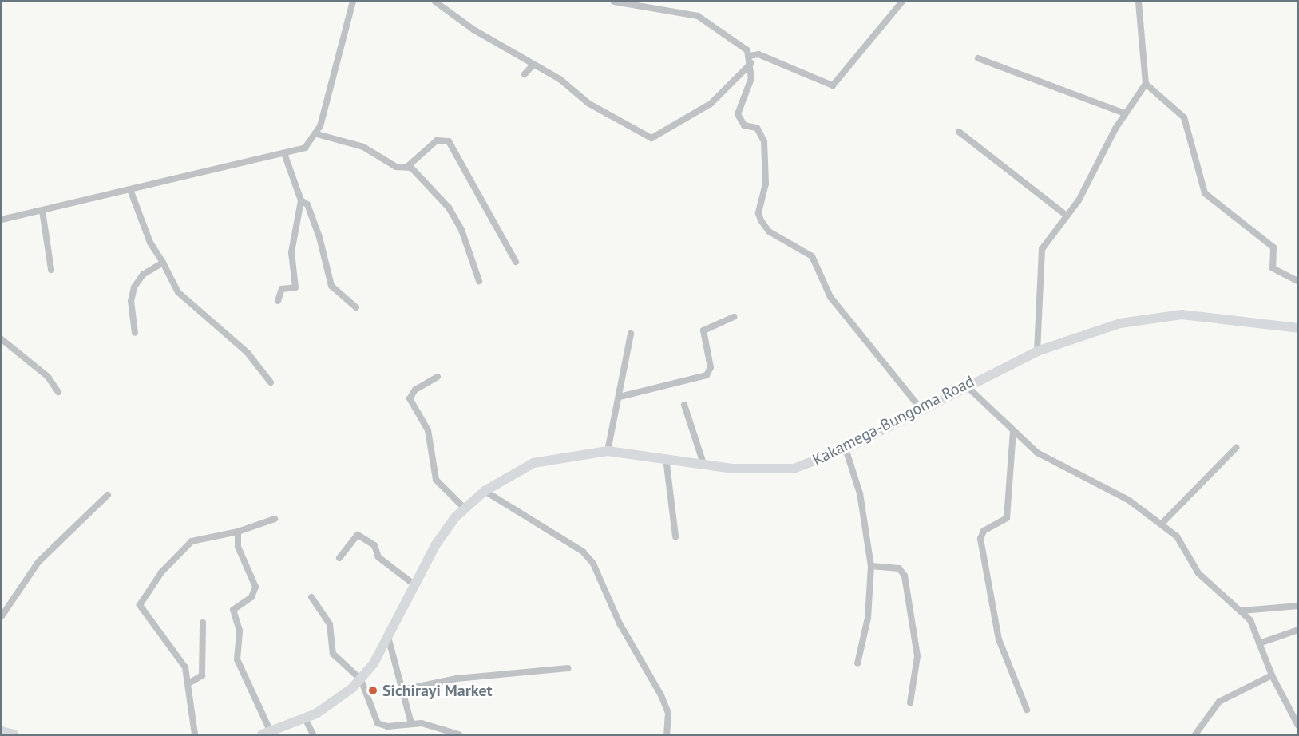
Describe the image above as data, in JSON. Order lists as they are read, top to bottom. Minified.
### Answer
{"streets":{"main road":["Kakamega-Bungoma Road"]},"places":["Sichirayi Market"]}
